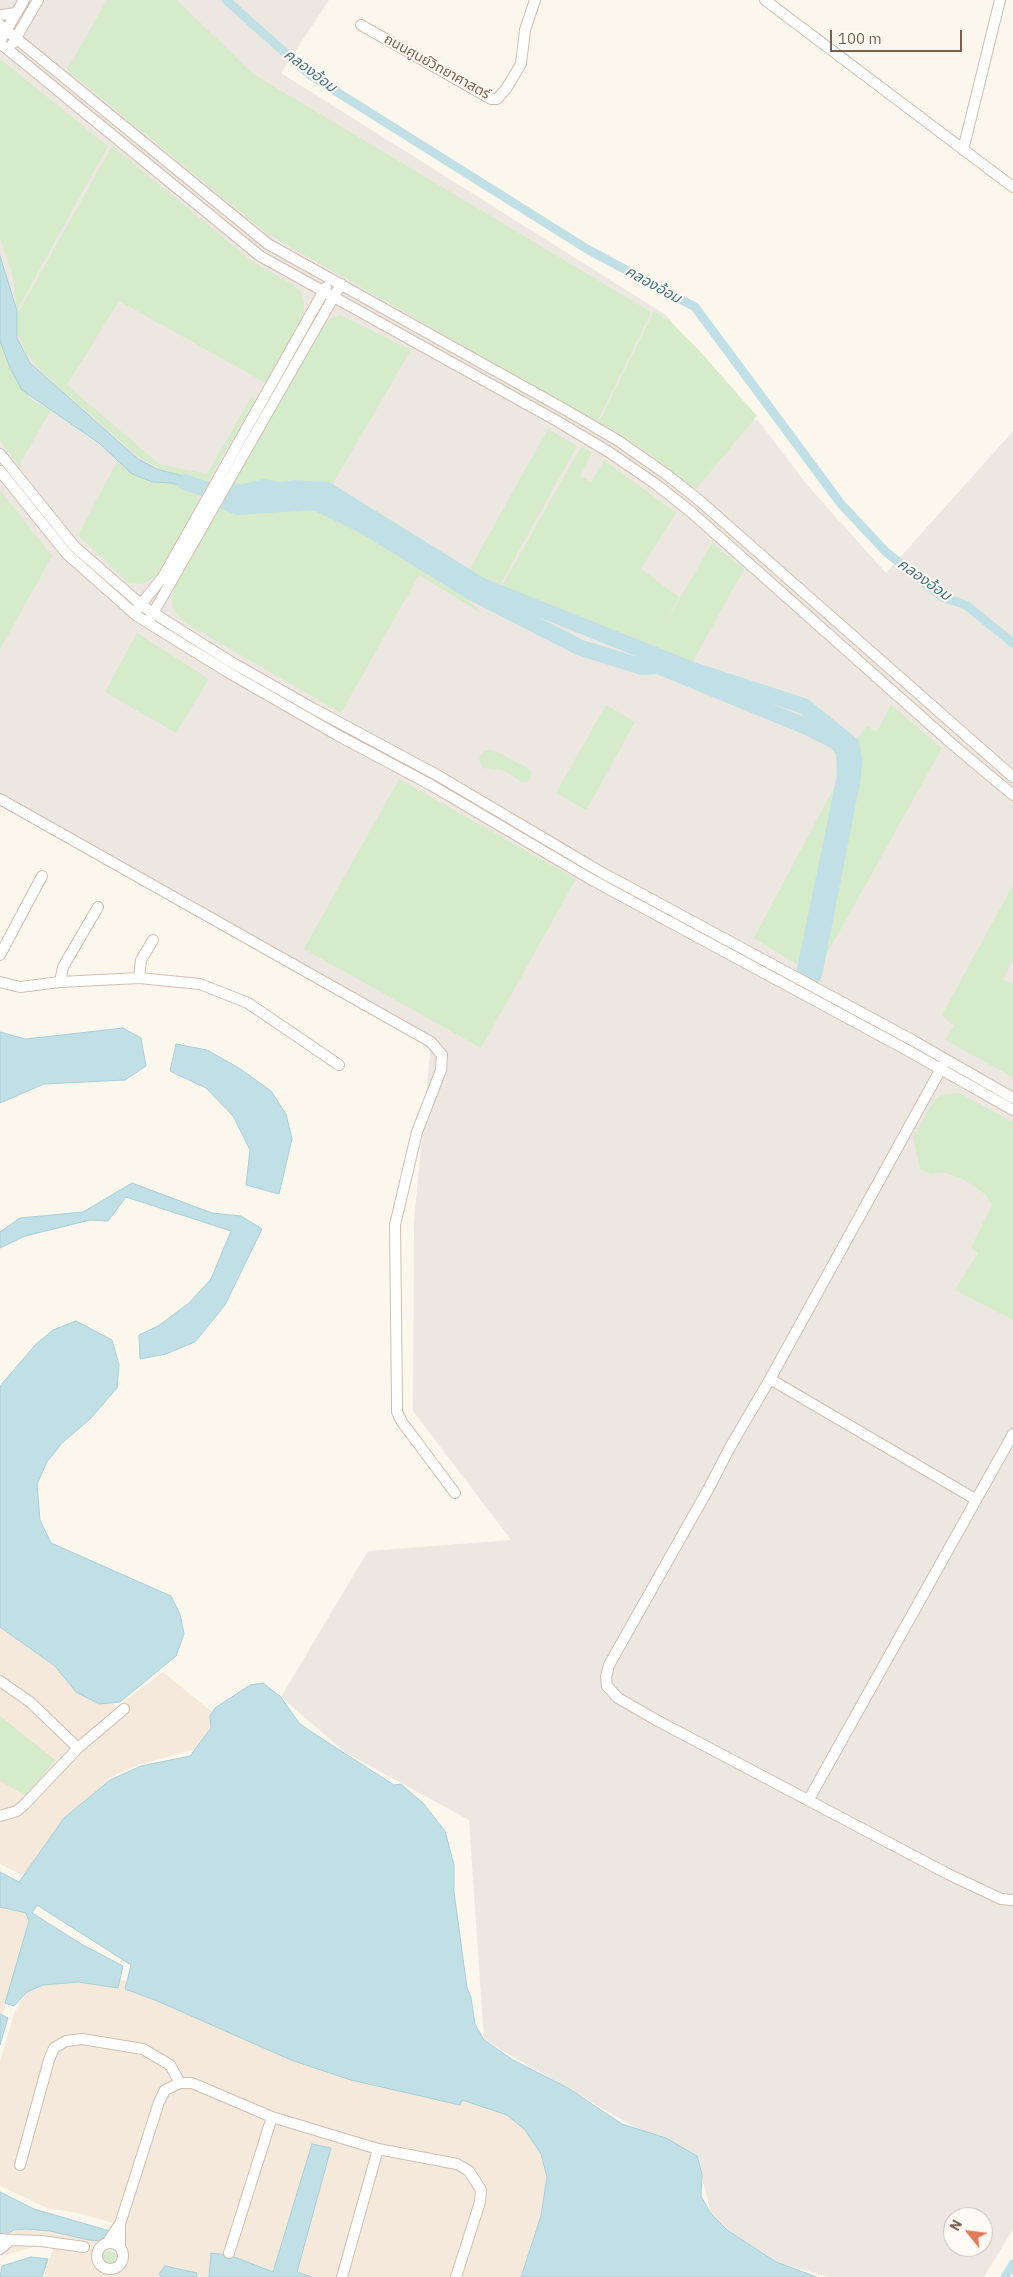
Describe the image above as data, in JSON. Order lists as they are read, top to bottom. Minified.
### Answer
{"streets":{"street":["ถนนศูนย์วิทยาศาสตร์"]},"water":["คลองอ้อม"],"scale_bar":"100 m","north":"top left"}
